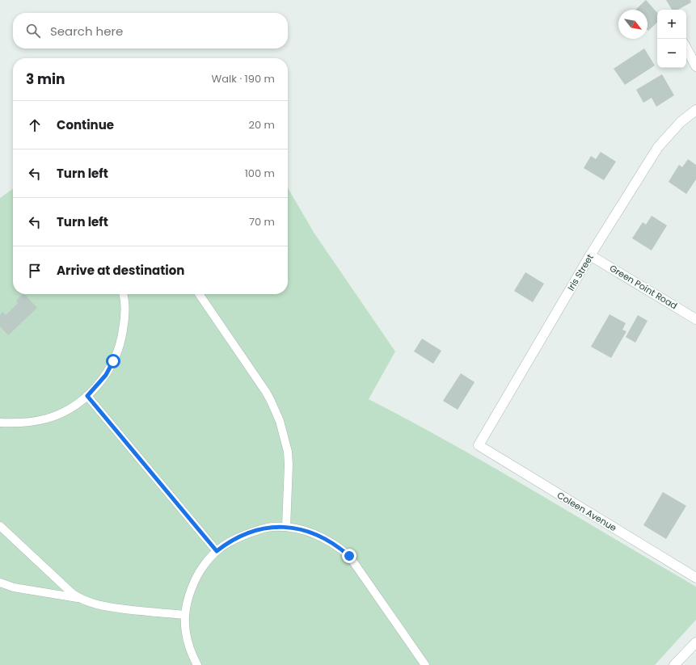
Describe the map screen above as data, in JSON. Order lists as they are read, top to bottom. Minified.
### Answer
{"streets":{"street":["Iris Street","Green Point Road","Coleen Avenue"]},"crossings":[["Iris Street","Green Point Road"],["Iris Street","Coleen Avenue"]],"north":"bottom right","page":{"map_buttons":["+","−"],"search":"Search here","heading":["3 min","Walk · 190 m"],"list":[["Continue","20 m"],["Turn left","100 m"],["Turn left","70 m"],"Arrive at destination"]}}
